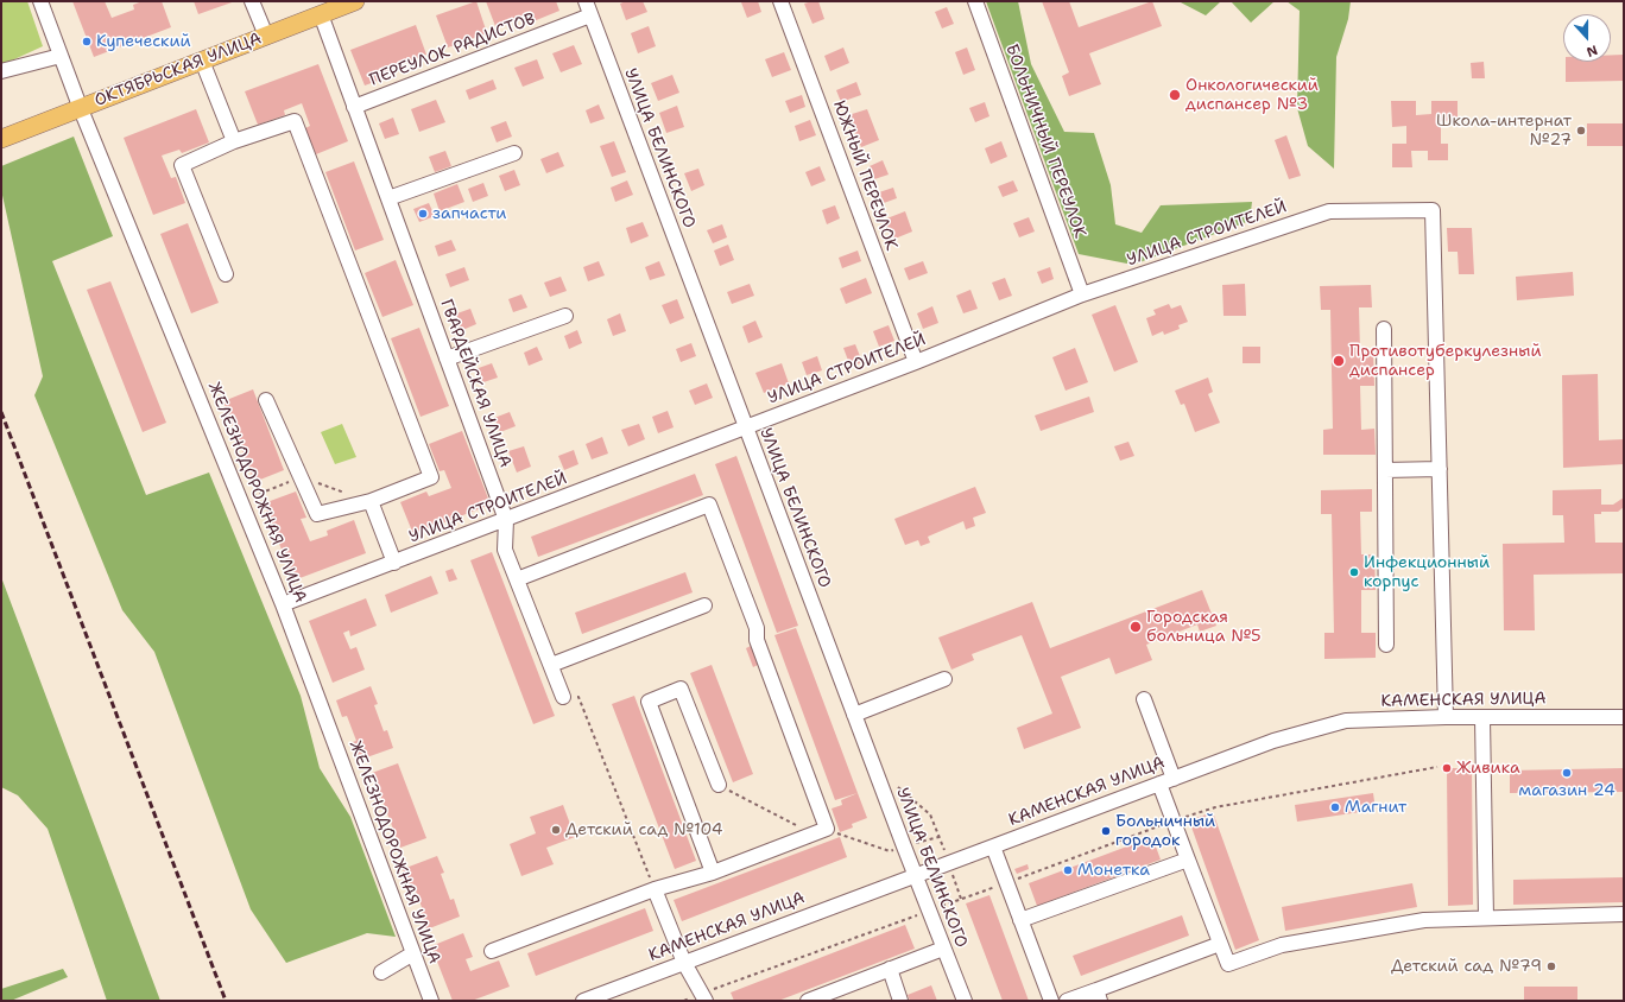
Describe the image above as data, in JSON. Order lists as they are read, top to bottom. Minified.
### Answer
{"streets":{"main road":["ОКТЯБРЬСКАЯ УЛИЦА"],"street":["ПЕРЕУЛОК РАДИСТОВ","БОЛЬНИЧНЫЙ ПЕРЕУЛОК","УЛИЦА БЕЛИНСКОГО","ЮЖНЫЙ ПЕРЕУЛОК","УЛИЦА СТРОИТЕЛЕЙ","ГВАРДЕЙСКАЯ УЛИЦА","ЖЕЛЕЗНОДОРОЖНАЯ УЛИЦА","КАМЕНСКАЯ УЛИЦА"]},"crossings":[["ПЕРЕУЛОК РАДИСТОВ","УЛИЦА БЕЛИНСКОГО"],["ПЕРЕУЛОК РАДИСТОВ","ГВАРДЕЙСКАЯ УЛИЦА"],["ОКТЯБРЬСКАЯ УЛИЦА","ГВАРДЕЙСКАЯ УЛИЦА"],["ОКТЯБРЬСКАЯ УЛИЦА","ЖЕЛЕЗНОДОРОЖНАЯ УЛИЦА"],["БОЛЬНИЧНЫЙ ПЕРЕУЛОК","УЛИЦА СТРОИТЕЛЕЙ"],["УЛИЦА БЕЛИНСКОГО","УЛИЦА СТРОИТЕЛЕЙ"],["УЛИЦА БЕЛИНСКОГО","КАМЕНСКАЯ УЛИЦА"],["ЮЖНЫЙ ПЕРЕУЛОК","УЛИЦА СТРОИТЕЛЕЙ"],["УЛИЦА СТРОИТЕЛЕЙ","ГВАРДЕЙСКАЯ УЛИЦА"],["УЛИЦА СТРОИТЕЛЕЙ","ЖЕЛЕЗНОДОРОЖНАЯ УЛИЦА"]],"places":["Купеческий","Онкологический диспансер №3","Школа-интернат №27","запчасти","Противотуберкулезный диспансер","Инфекционный корпус","Городская больница №5","Живика","магазин 24","Магнит","Детский сад №104","Больничный городок","Монетка","Детский сад №79"],"north":"bottom"}
